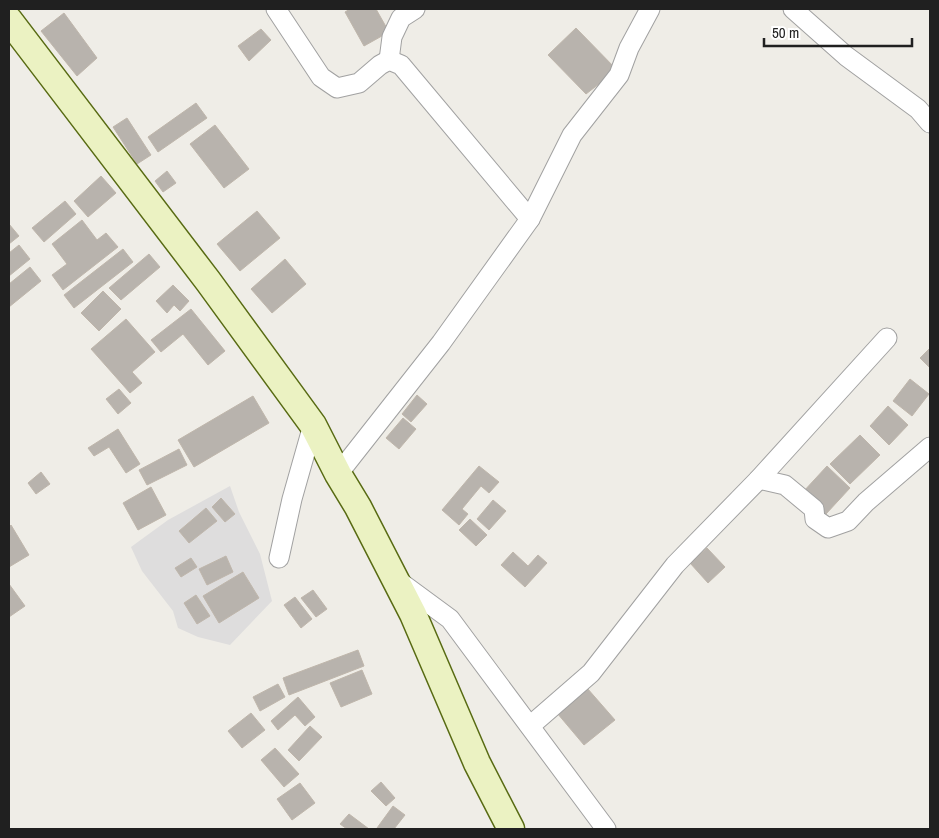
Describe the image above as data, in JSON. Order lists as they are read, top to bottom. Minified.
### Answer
{"scale_bar":"50 m"}
